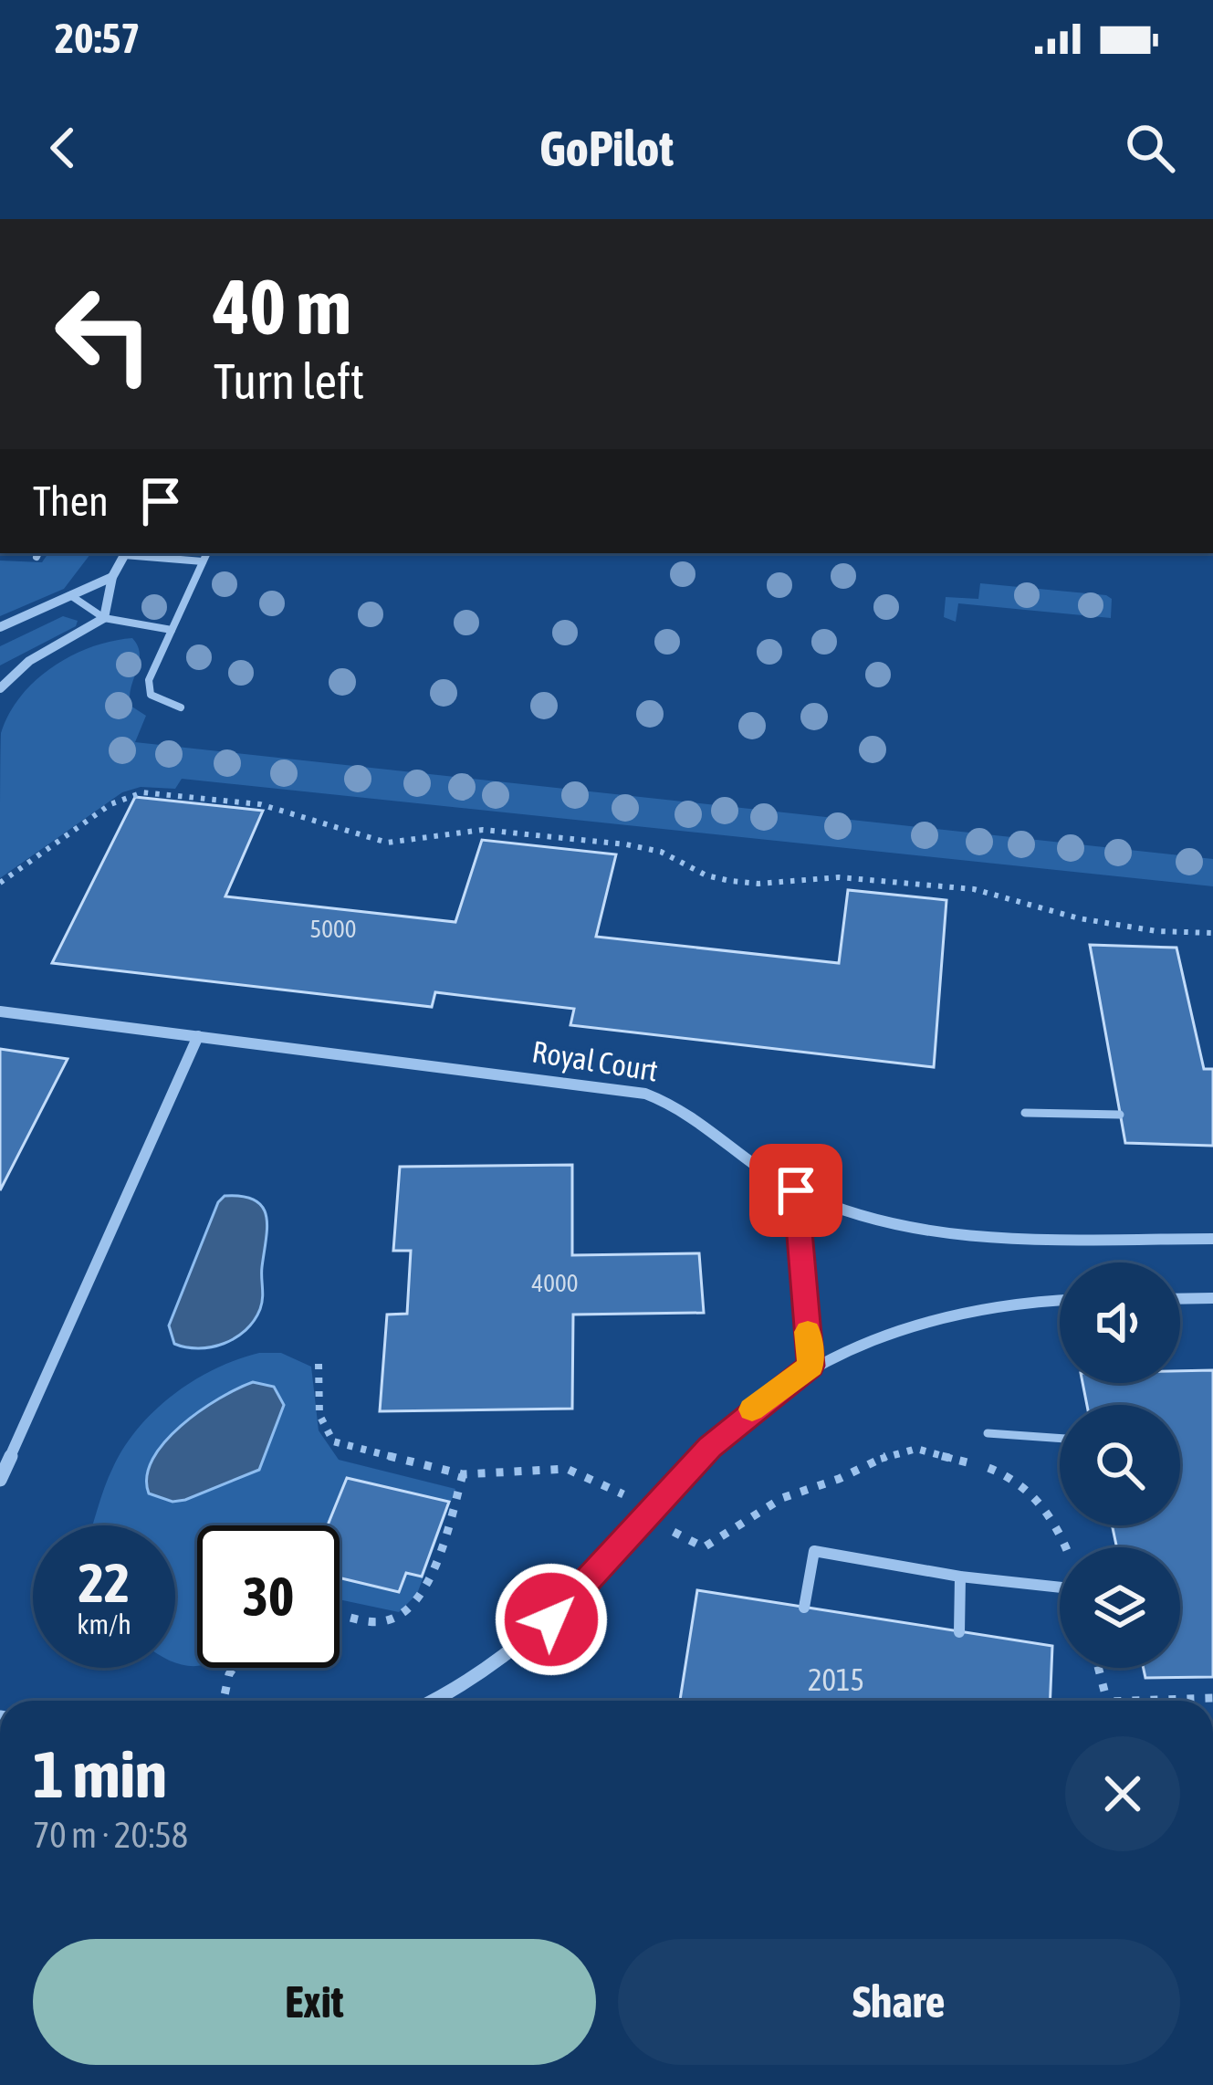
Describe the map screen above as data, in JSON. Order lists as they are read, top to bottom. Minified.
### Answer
{"streets":{"street":["Royal Court"]},"house_numbers":["5000","4000","2015"],"page":{"status":"20:57","header":"GoPilot","turn":["40 m","Turn left"],"then":"Then","speed":"22 km/h","limit":"30","heading":["1 min","70 m · 20:58"],"buttons":["Exit","Share"]}}
